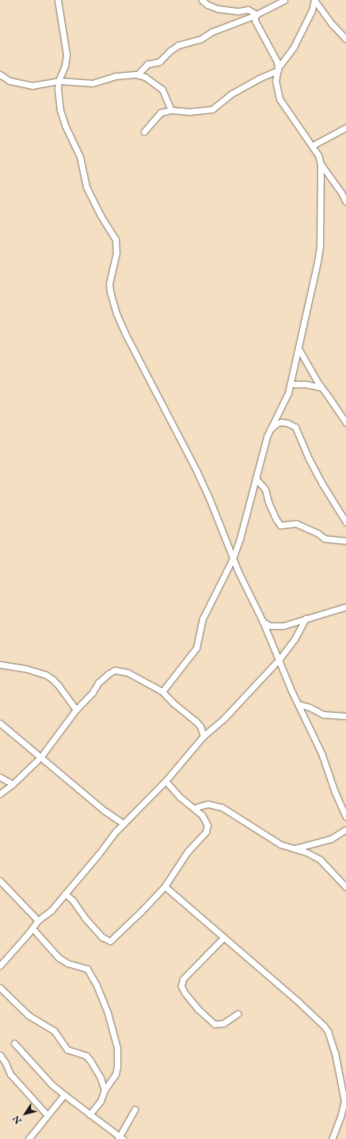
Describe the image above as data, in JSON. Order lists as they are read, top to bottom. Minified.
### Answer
{"north":"bottom left"}
